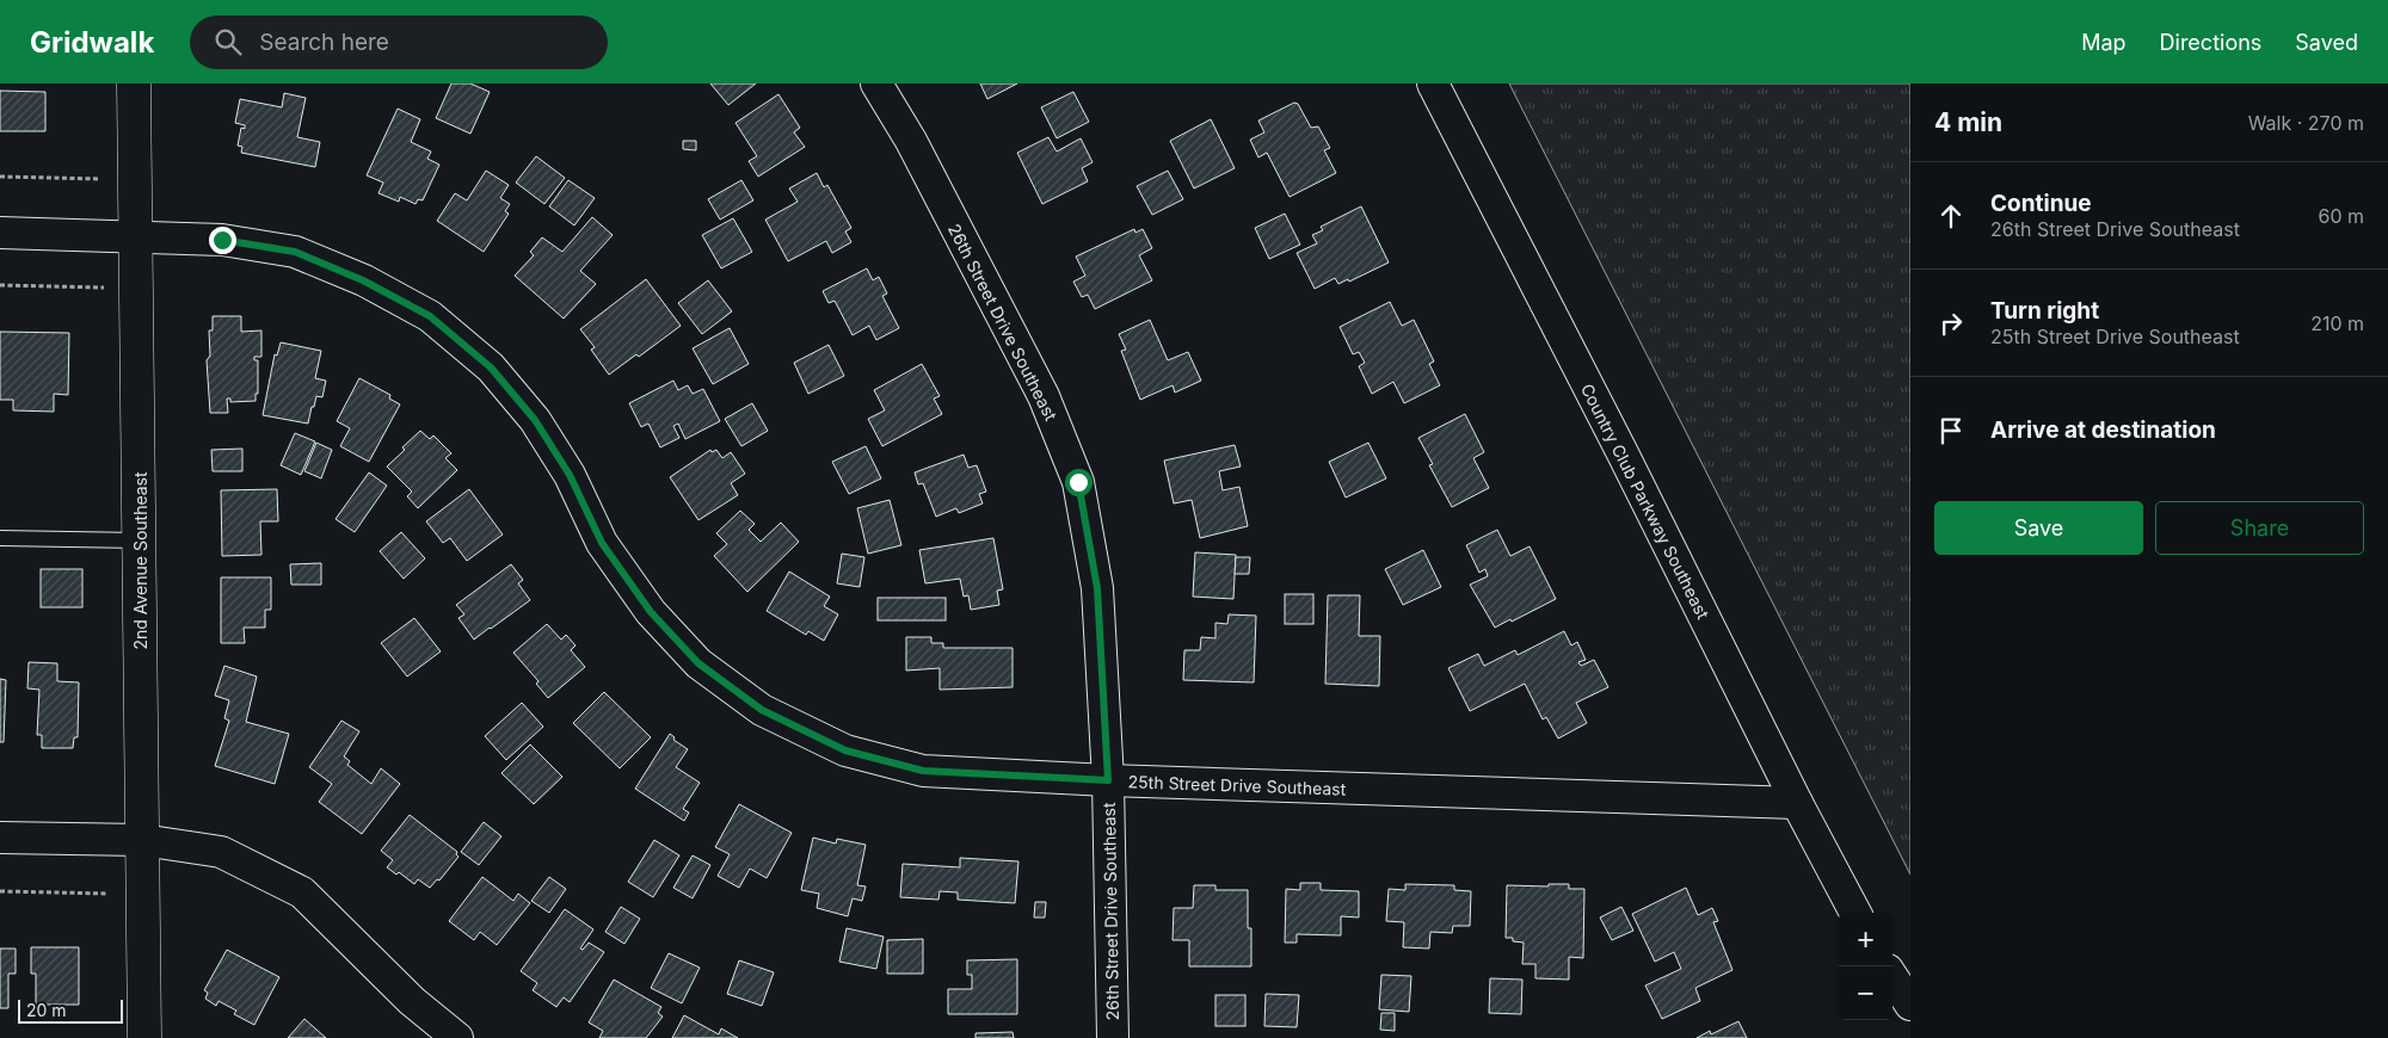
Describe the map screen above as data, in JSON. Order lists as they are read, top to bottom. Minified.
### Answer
{"streets":{"street":["26th Street Drive Southeast","Country Club Parkway Southeast","2nd Avenue Southeast","25th Street Drive Southeast"]},"crossings":[["26th Street Drive Southeast","25th Street Drive Southeast"],["Country Club Parkway Southeast","25th Street Drive Southeast"],["2nd Avenue Southeast","25th Street Drive Southeast"]],"scale_bar":"20 m","page":{"header":"Gridwalk","search":"Search here","nav":["Map","Directions","Saved"],"heading":["4 min","Walk · 270 m"],"list":[["Continue","26th Street Drive Southeast","60 m"],["Turn right","25th Street Drive Southeast","210 m"],"Arrive at destination"],"buttons":["Save","Share"],"map_buttons":["+","−"],"scale":"20 m"}}
